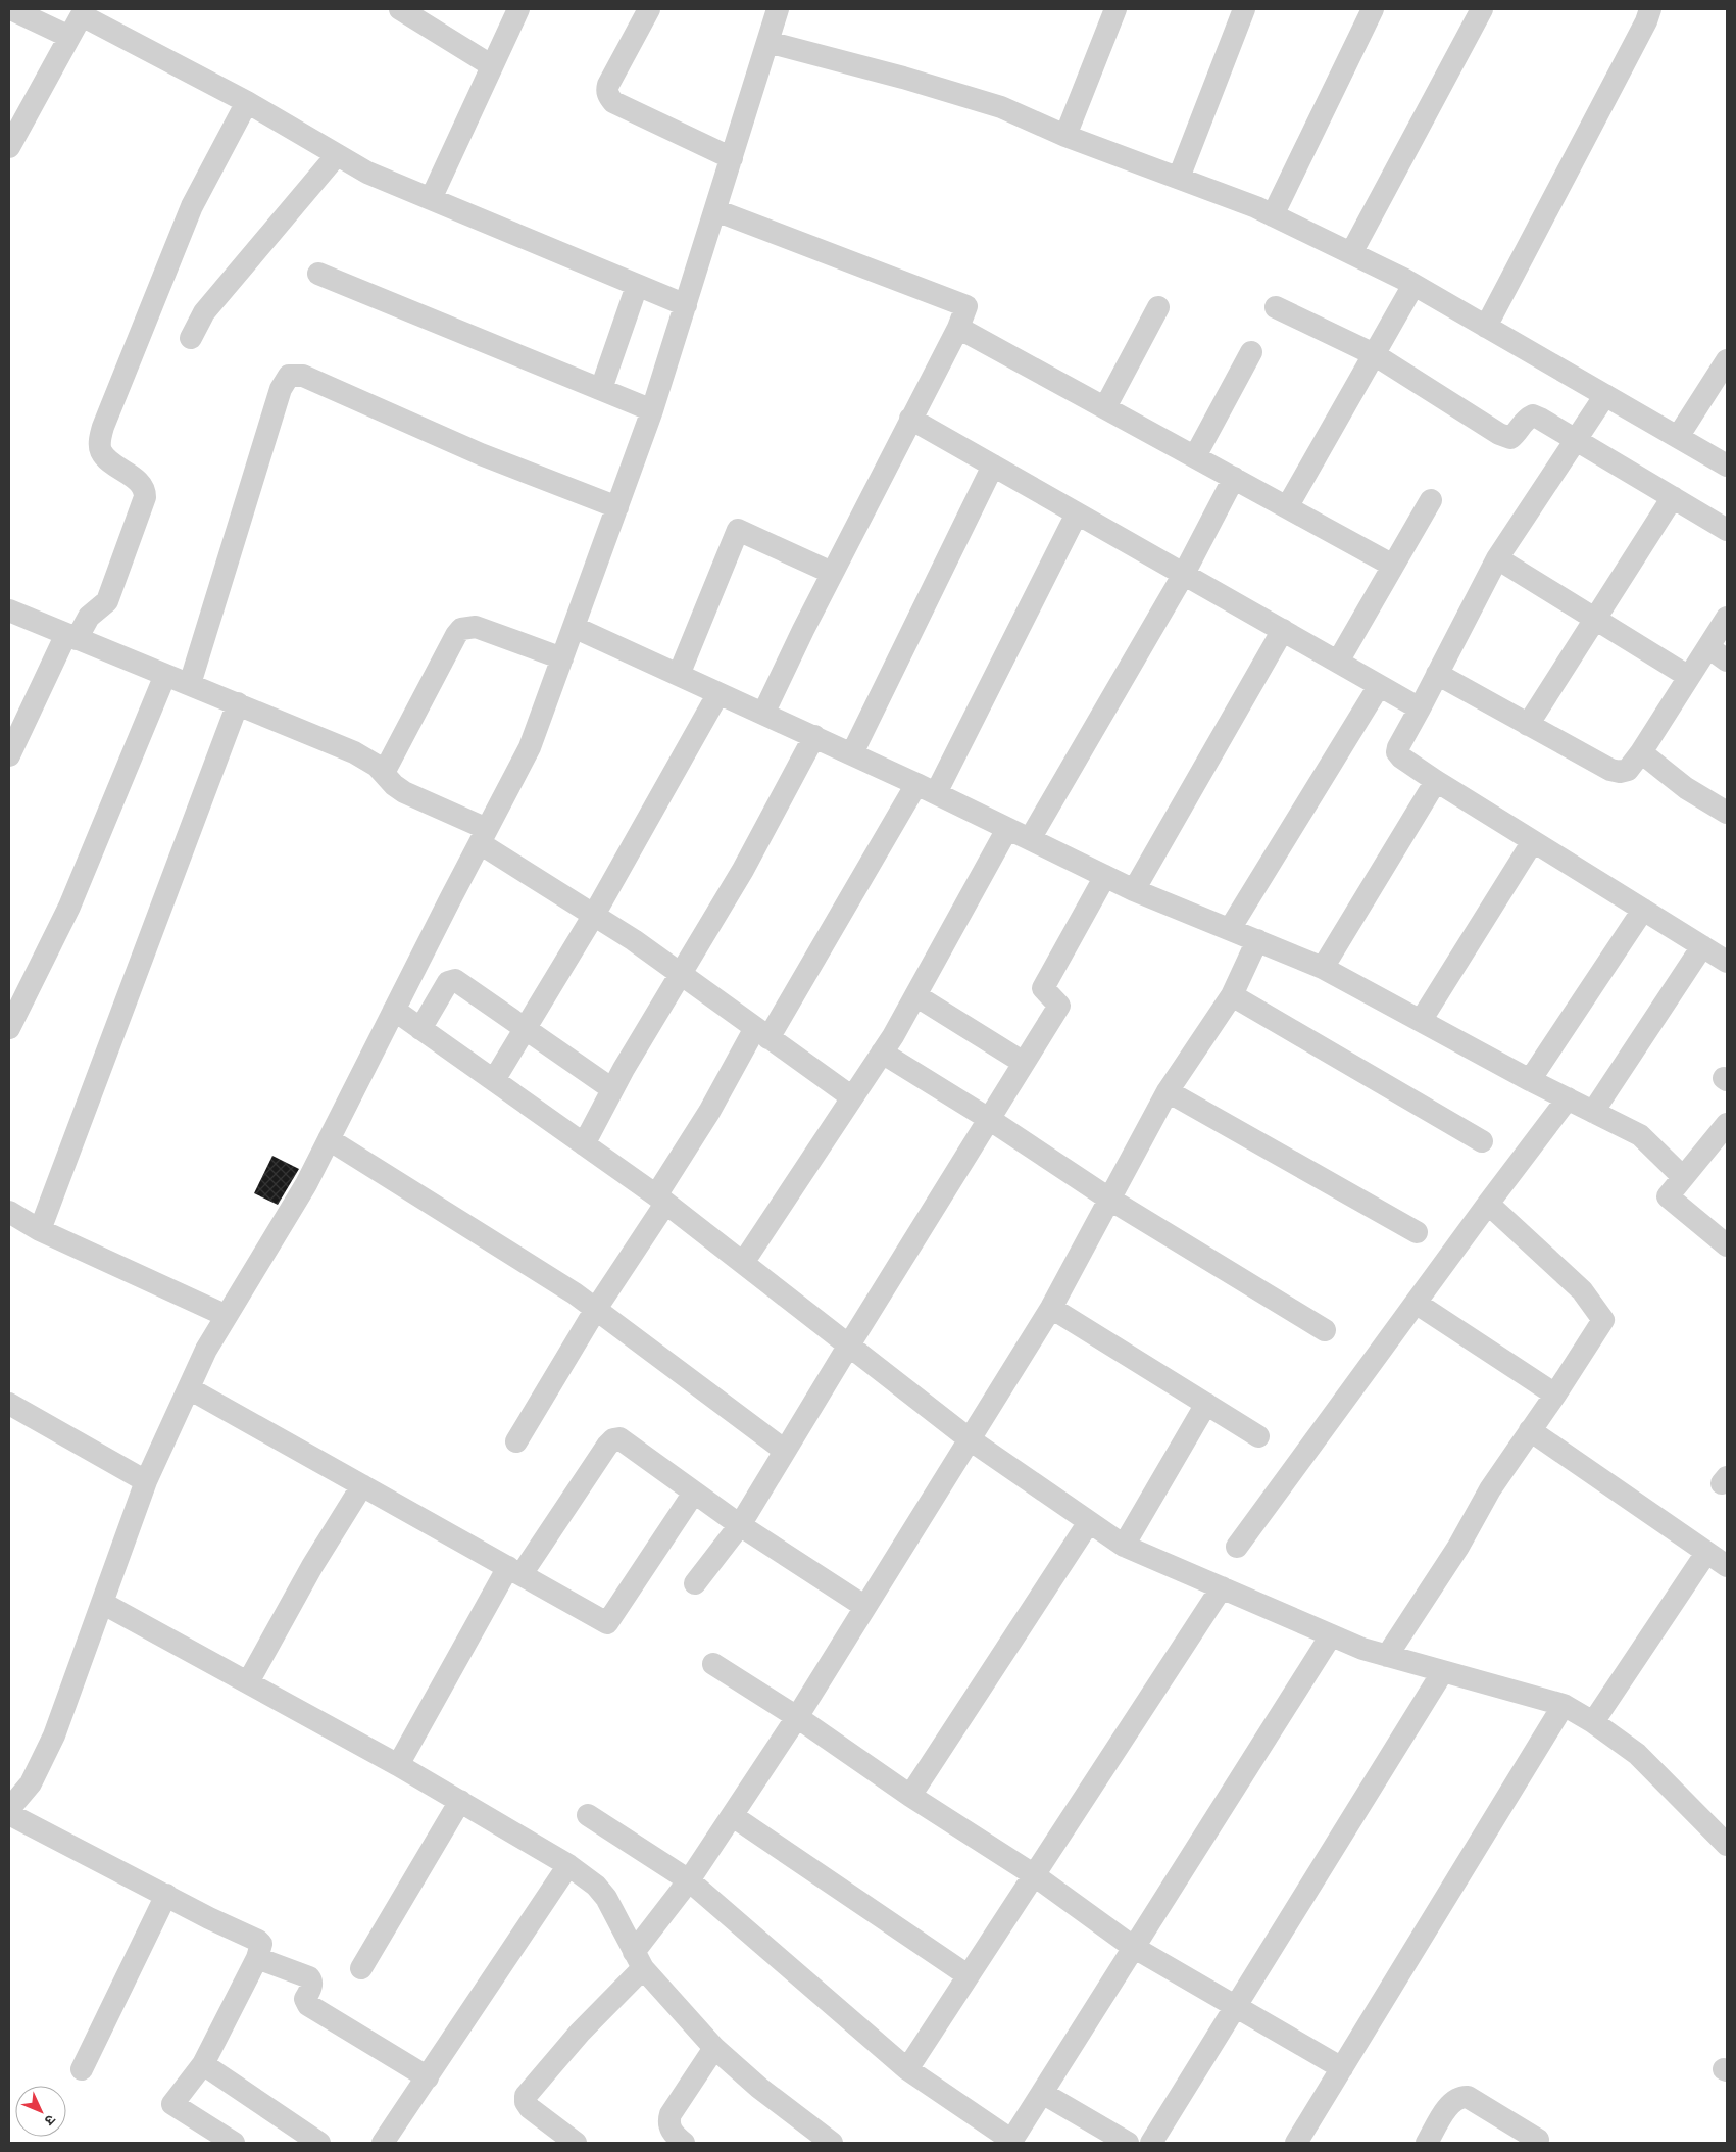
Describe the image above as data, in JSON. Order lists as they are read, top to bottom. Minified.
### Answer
{"north":"bottom right"}
